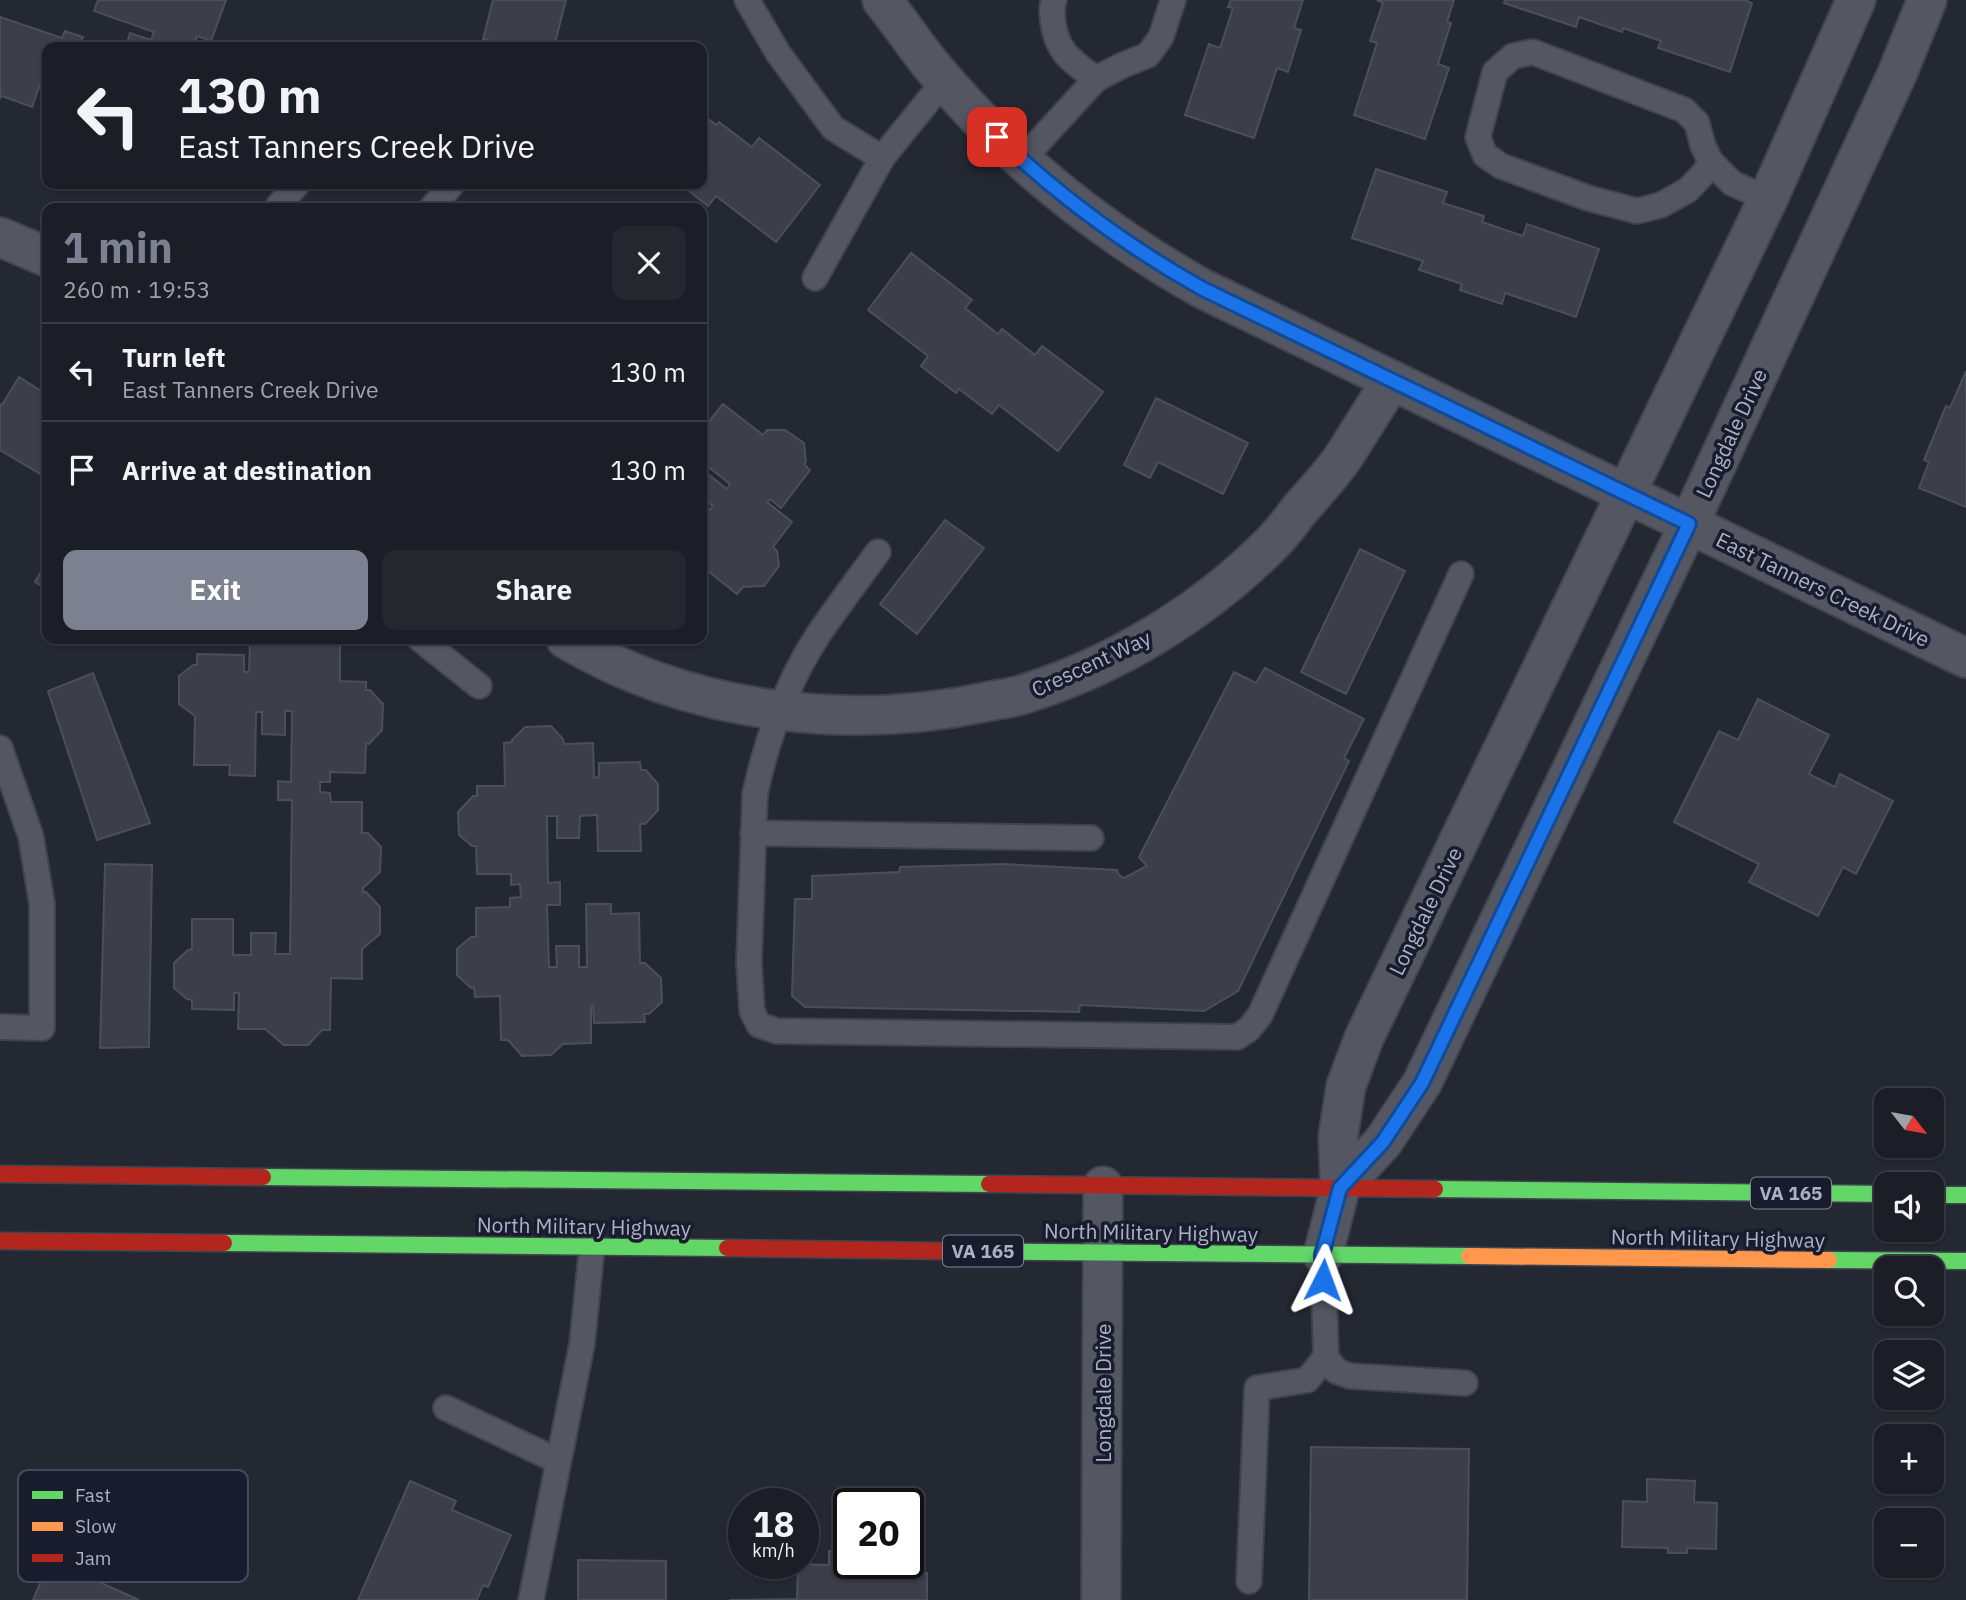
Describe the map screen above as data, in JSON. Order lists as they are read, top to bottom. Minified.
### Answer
{"streets":{"main road":["VA 165","North Military Highway"],"street":["Longdale Drive","East Tanners Creek Drive","Crescent Way"]},"crossings":[["Longdale Drive","East Tanners Creek Drive"],["Longdale Drive","VA 165"],["Longdale Drive","North Military Highway"],["East Tanners Creek Drive","Crescent Way"]],"legend":["Fast","Slow","Jam"],"north":"bottom right","page":{"turn":["130 m","East Tanners Creek Drive"],"heading":["1 min","260 m · 19:53"],"list":[{"name":"Turn left","note":"East Tanners Creek Drive","value":"130 m"},{"name":"Arrive at destination","value":"130 m"}],"buttons":["Exit","Share"],"map_buttons":["+","−"],"speed":"18 km/h","limit":"20"}}
